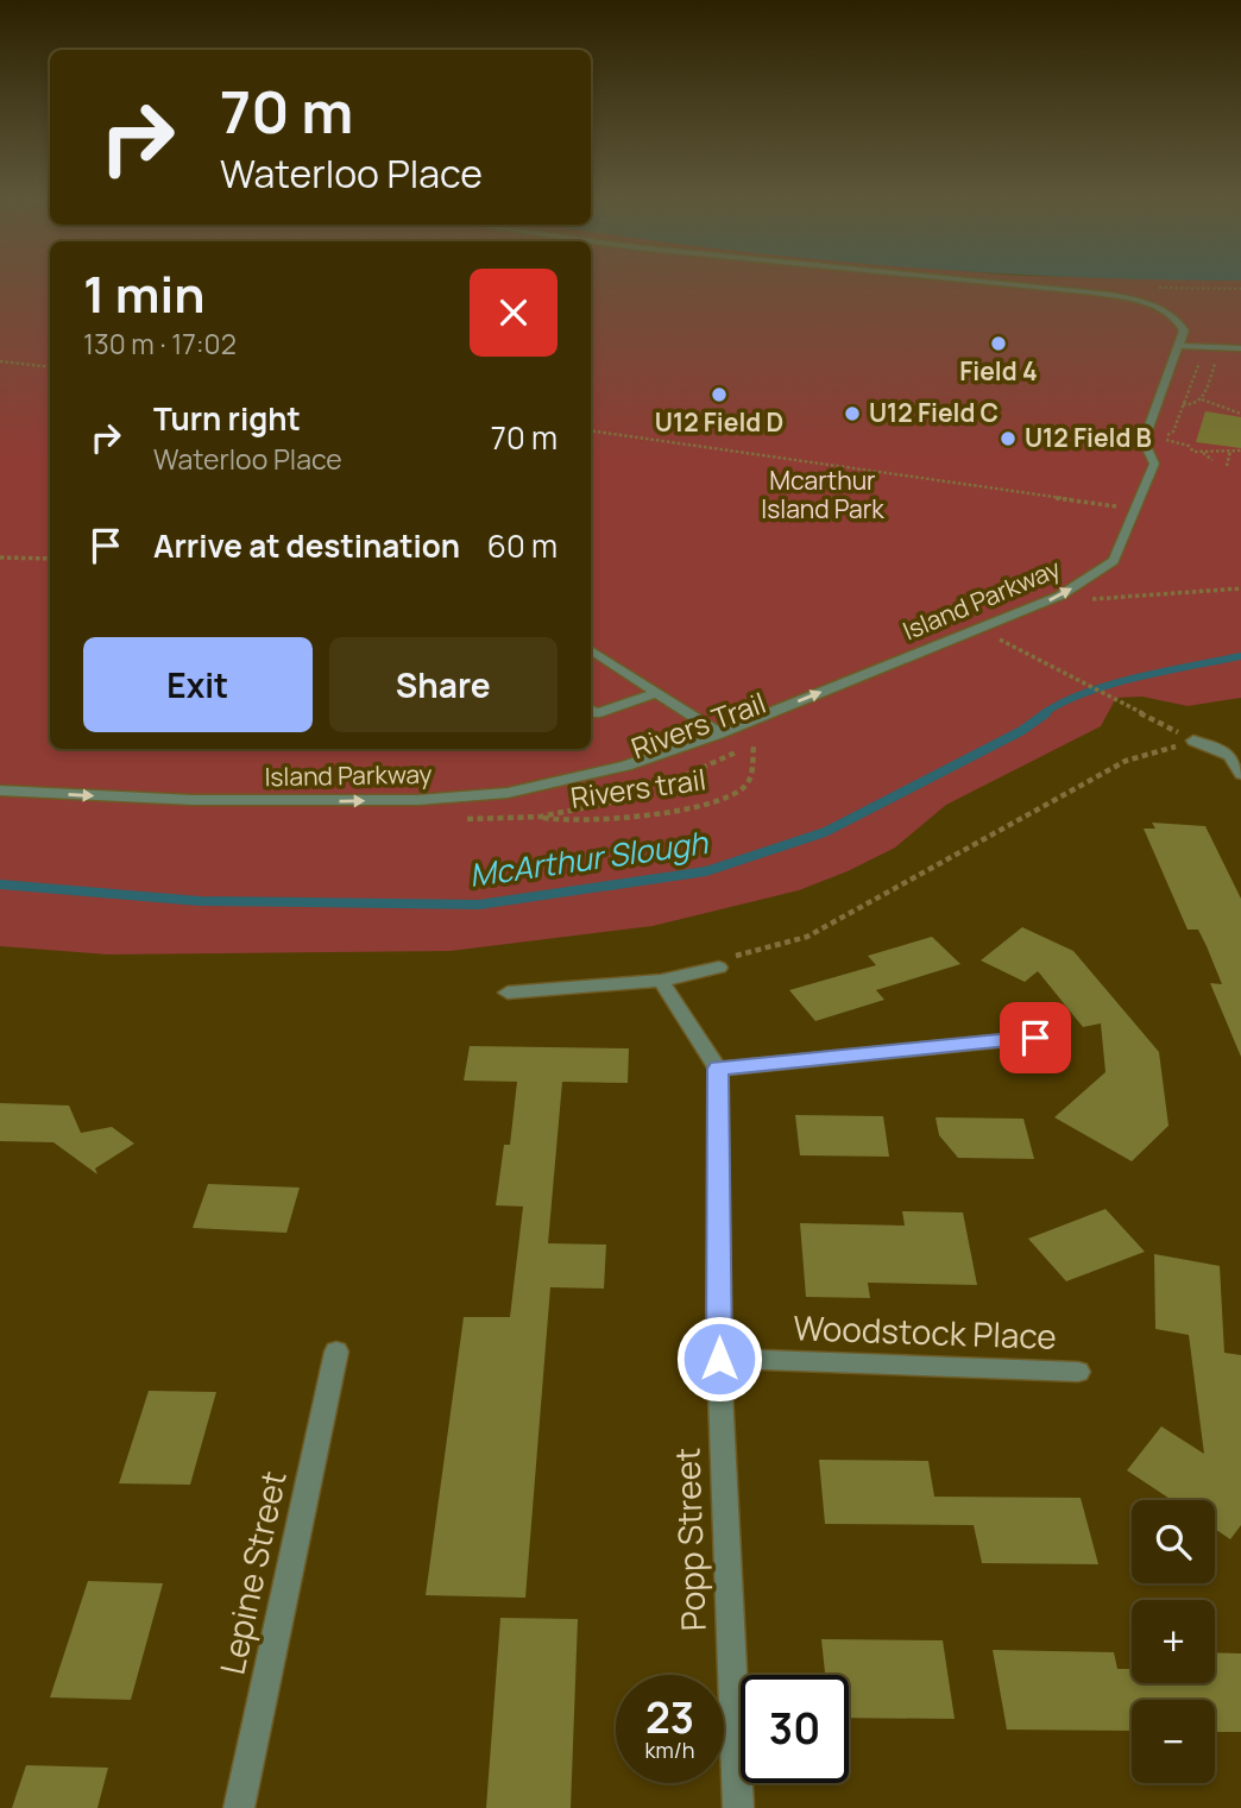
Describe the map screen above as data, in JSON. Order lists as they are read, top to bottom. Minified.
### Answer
{"streets":{"street":["Island Parkway","Woodstock Place","Popp Street","Lepine Street"],"path":["Rivers trail"]},"crossings":[["Woodstock Place","Popp Street"]],"one_way":["Island Parkway"],"water":["McArthur Slough"],"parks":["Mcarthur Island Park"],"places":["Field 4","U12 Field D","U12 Field C","U12 Field B"],"page":{"turn":["70 m","Waterloo Place"],"heading":["1 min","130 m · 17:02"],"list":[{"name":"Turn right","note":"Waterloo Place","value":"70 m"},{"name":"Arrive at destination","value":"60 m"}],"buttons":["Exit","Share"],"map_buttons":["+","−"],"speed":"23 km/h","limit":"30"}}
